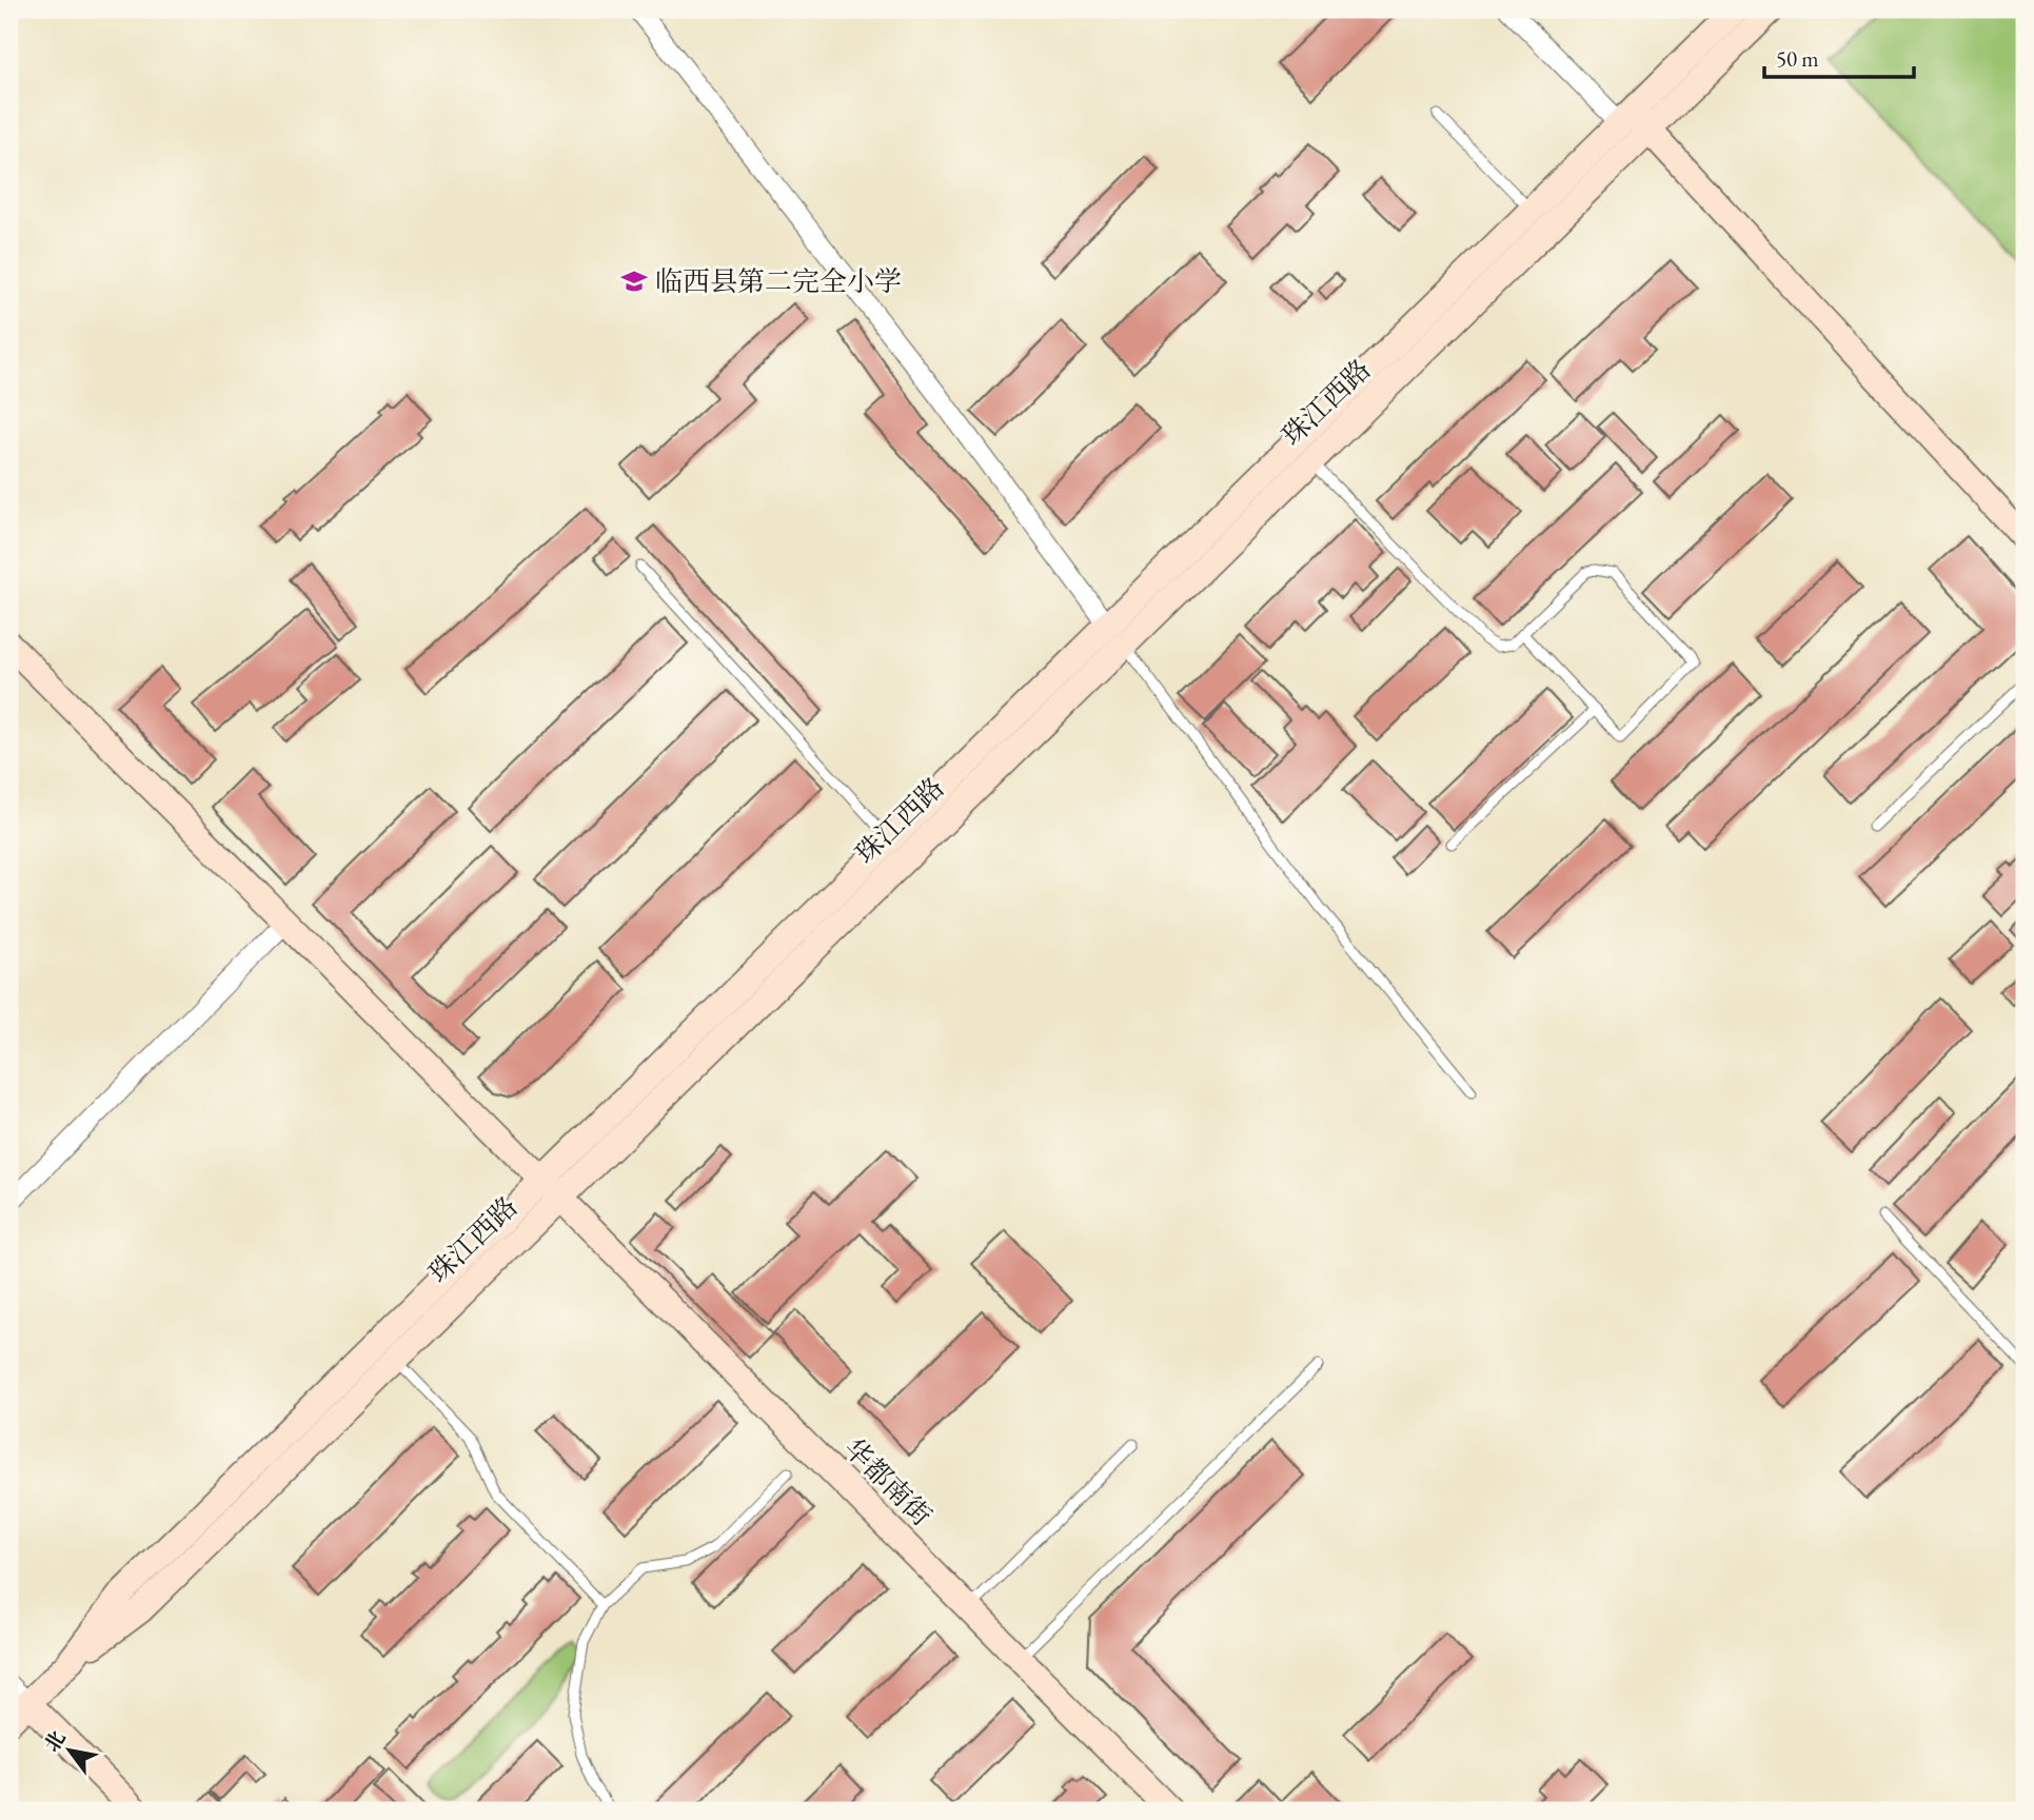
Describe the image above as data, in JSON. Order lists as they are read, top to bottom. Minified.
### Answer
{"streets":{"main road":["珠江西路","华都南街"]},"crossings":[["珠江西路","华都南街"]],"places":{"school or university":["临西县第二完全小学"]},"scale_bar":"50 m","north":"top left"}
